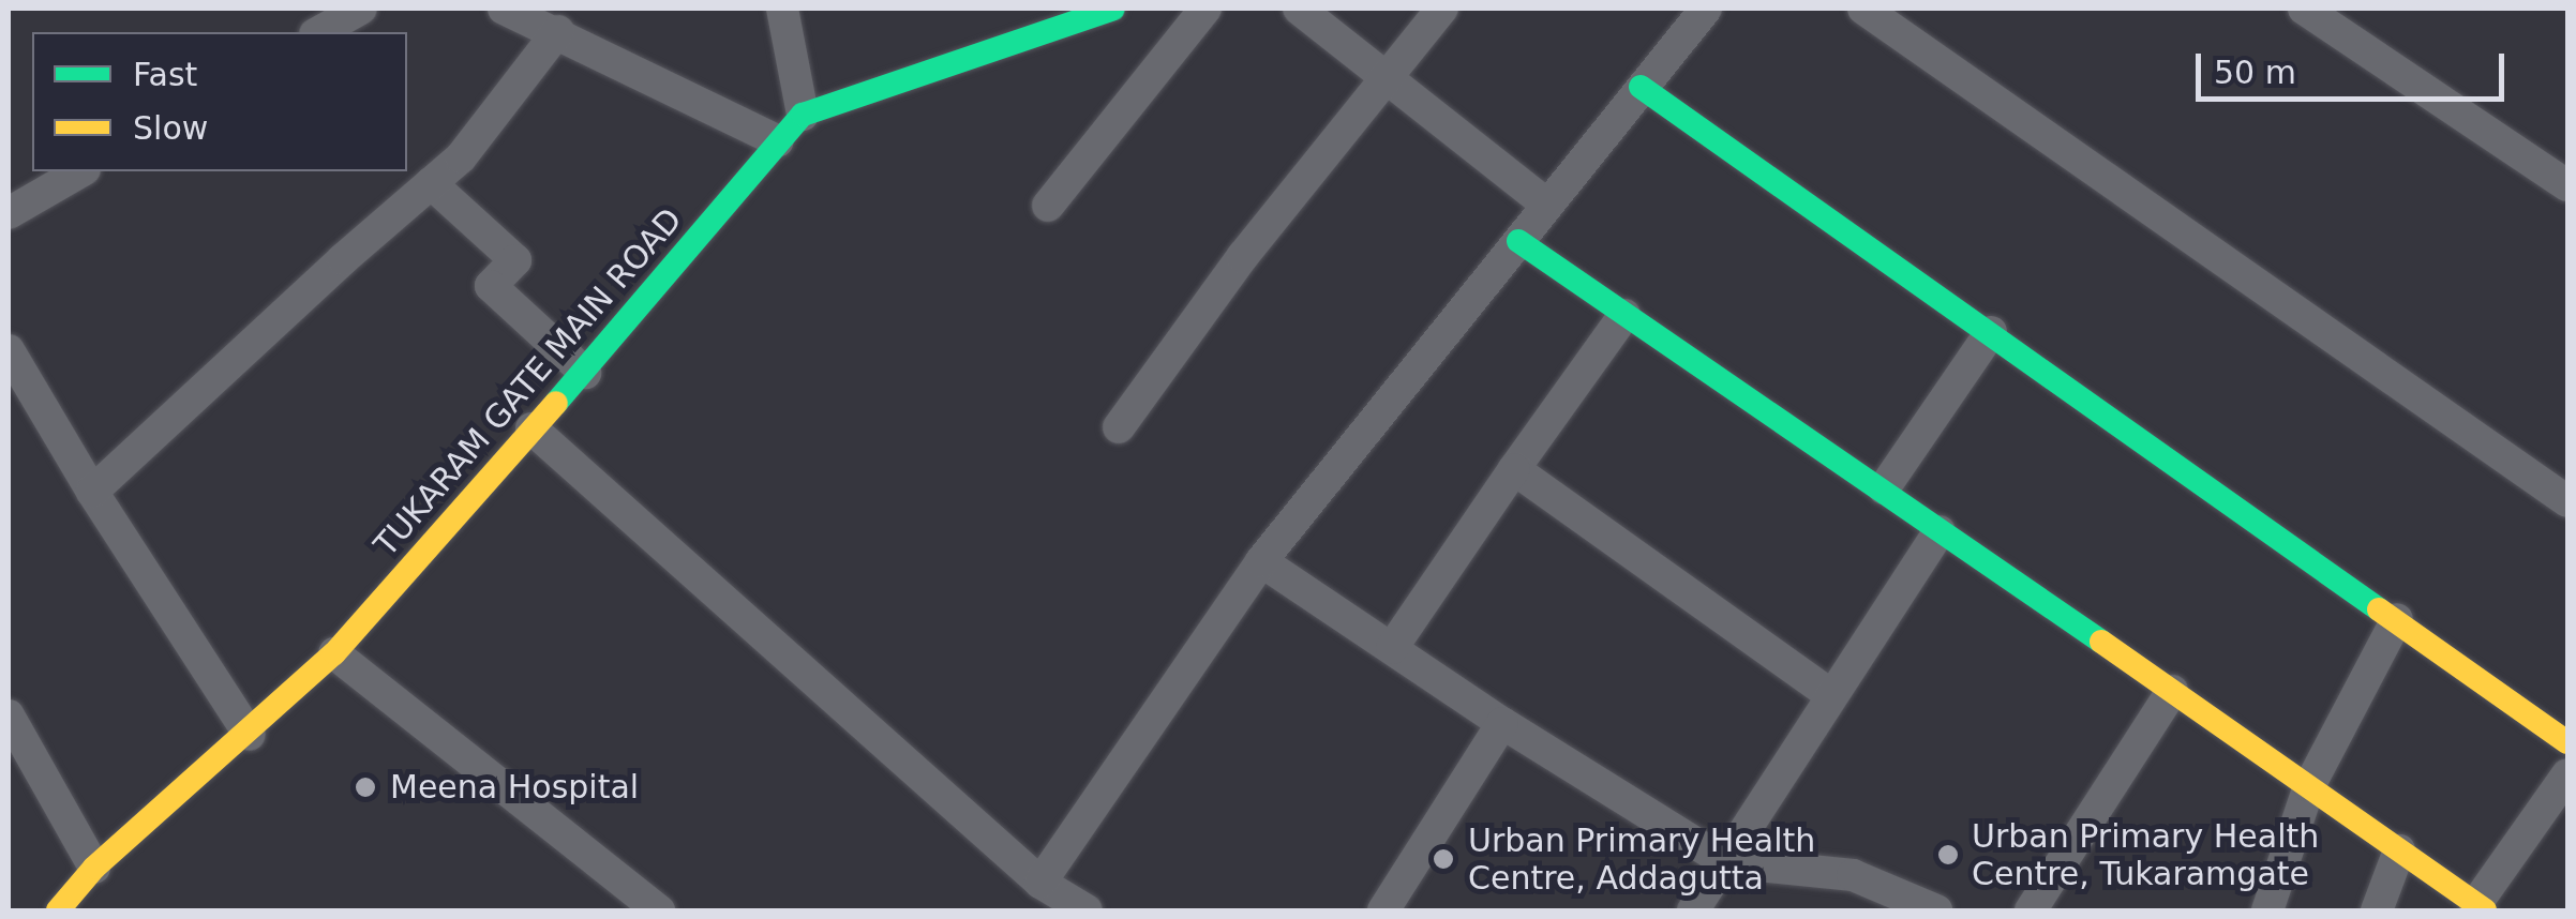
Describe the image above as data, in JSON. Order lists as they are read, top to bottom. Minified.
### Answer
{"streets":{"street":["TUKARAM GATE MAIN ROAD"]},"places":["Meena Hospital","Urban Primary Health Centre, Tukaramgate","Urban Primary Health Centre, Addagutta"],"legend":["Fast","Slow"],"scale_bar":"50 m"}
